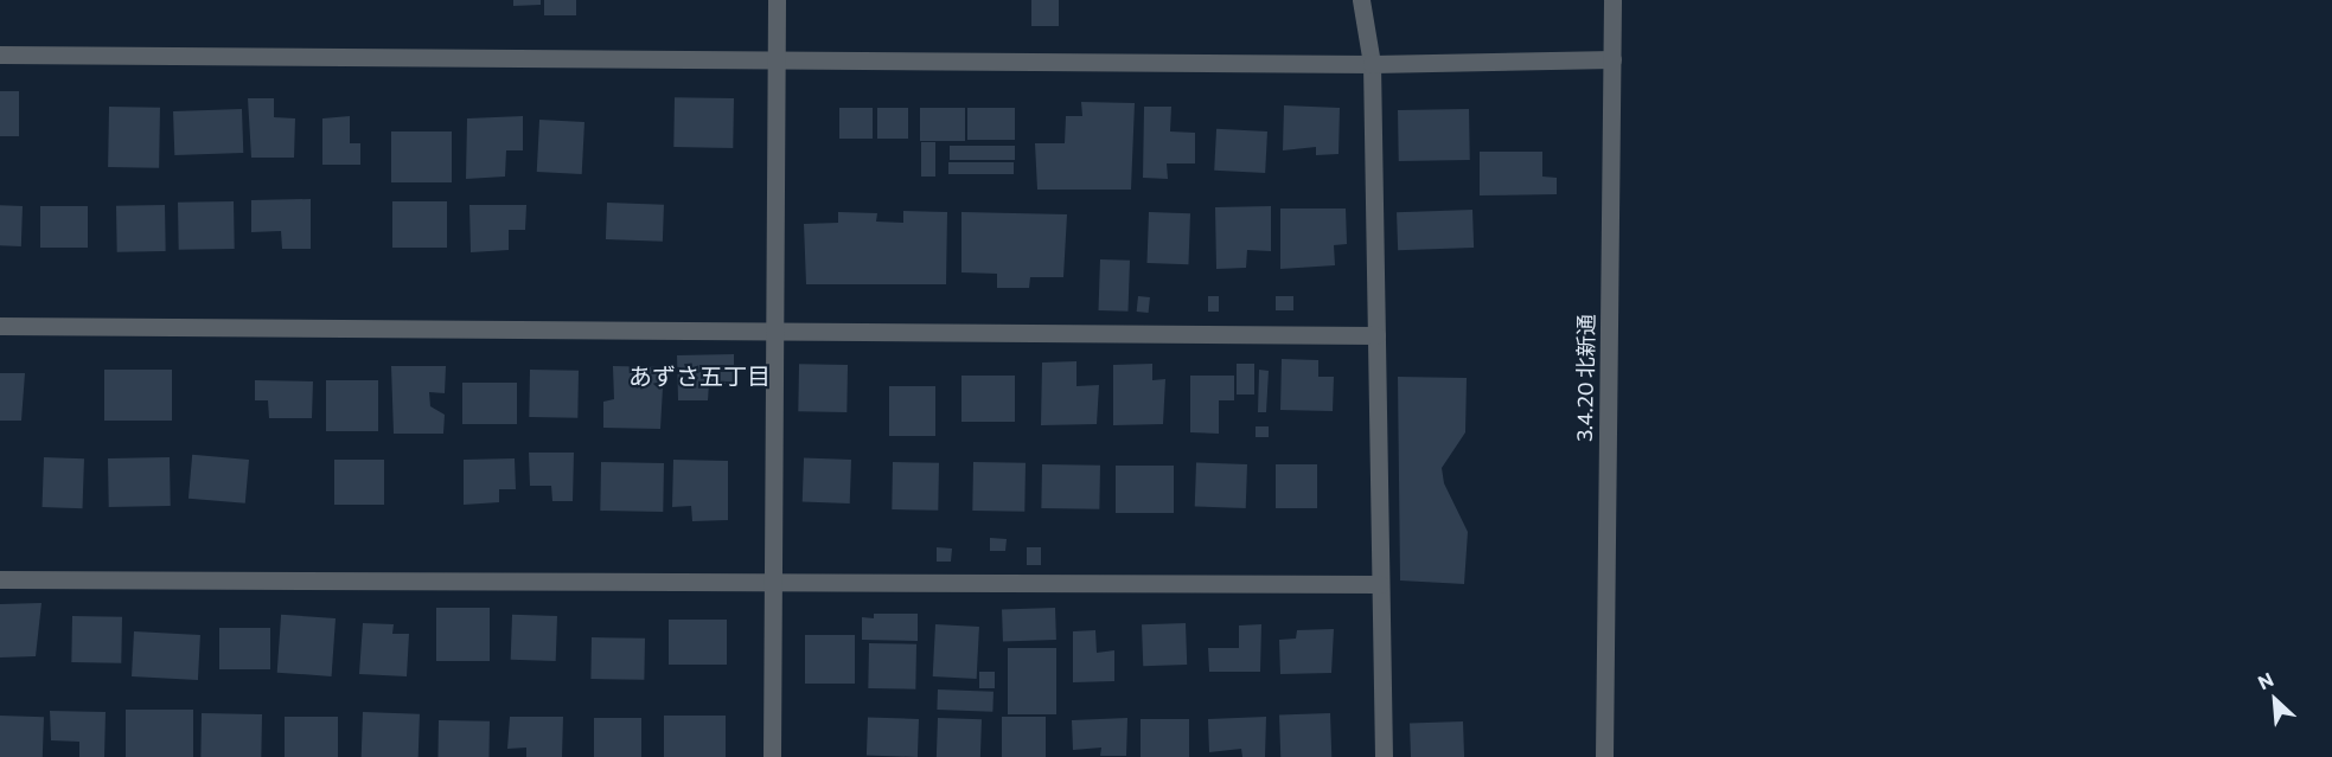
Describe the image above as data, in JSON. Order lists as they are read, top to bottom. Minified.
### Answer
{"streets":{"street":["3.4.20 北新通"]},"districts":["あずさ五丁目"],"north":"top left"}
